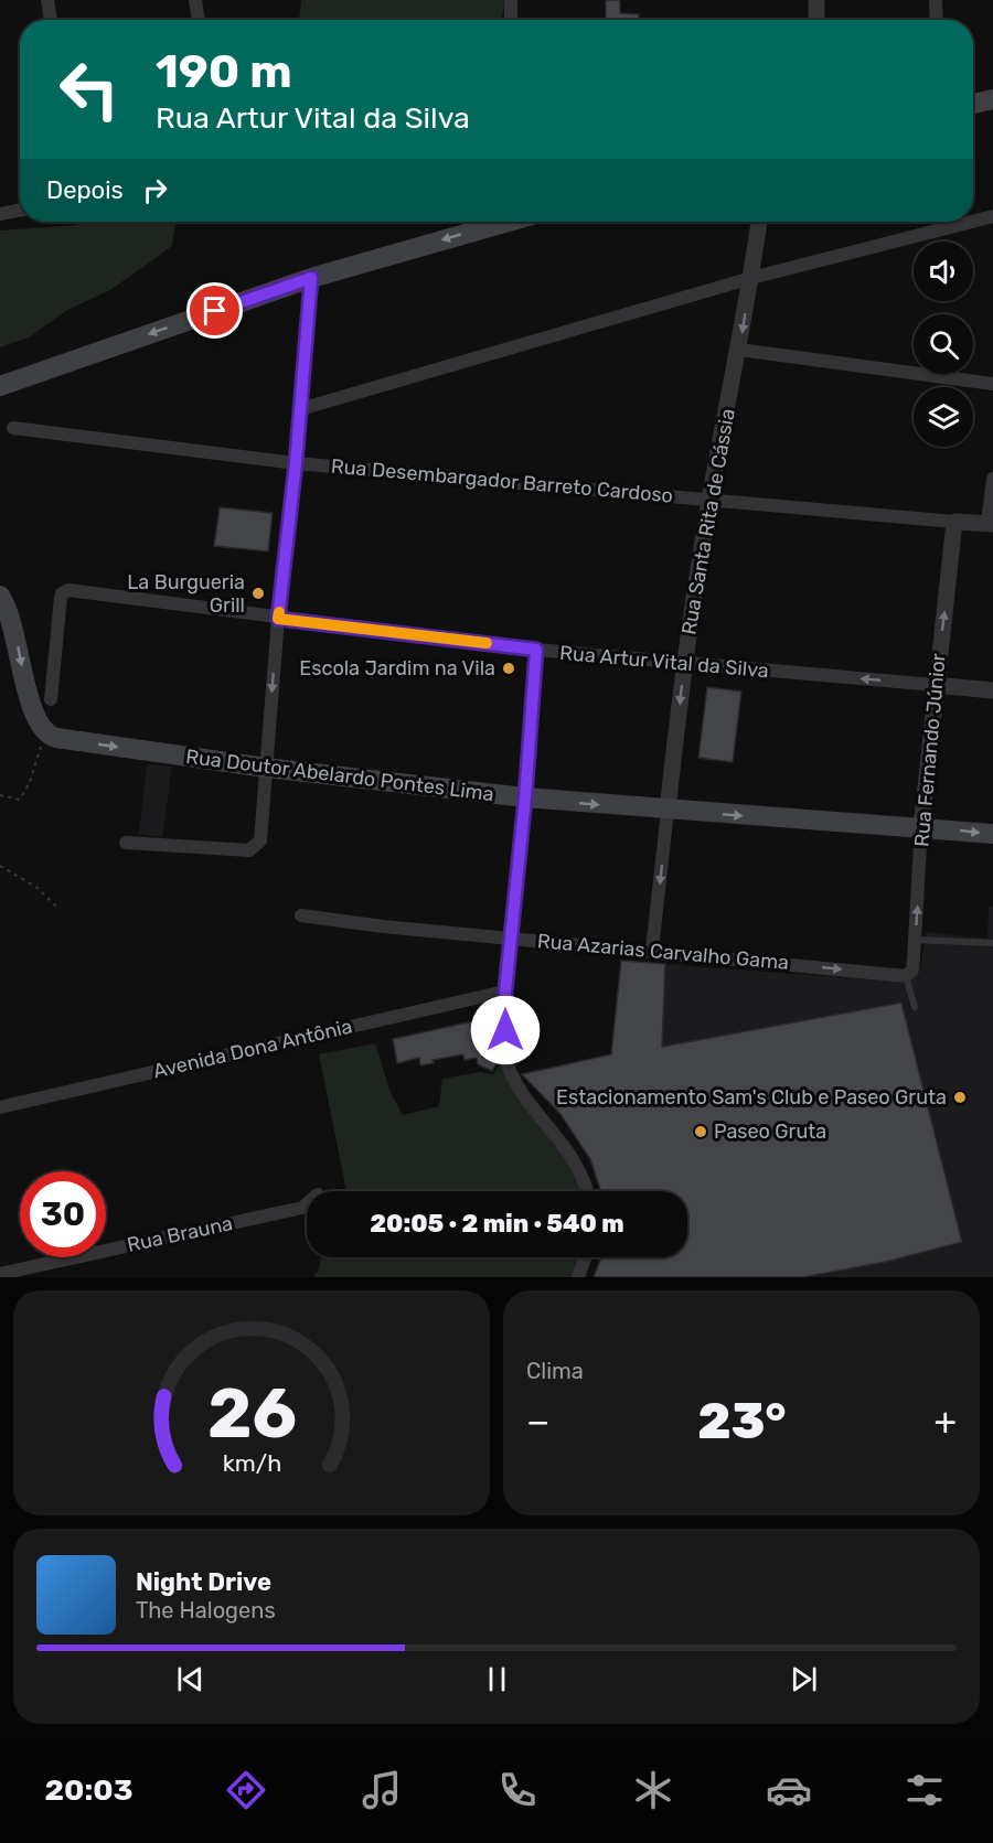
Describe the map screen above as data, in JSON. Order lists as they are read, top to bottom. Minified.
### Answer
{"streets":{"main road":["Rua Doutor Abelardo Pontes Lima"],"street":["Rua Desembargador Barreto Cardoso","Rua Santa Rita de Cássia","Rua Artur Vital da Silva","Rua Fernando Júnior","Rua Azarias Carvalho Gama","Avenida Dona Antônia","Rua Brauna"]},"crossings":[["Rua Desembargador Barreto Cardoso","Rua Santa Rita de Cássia"],["Rua Desembargador Barreto Cardoso","Rua Fernando Júnior"],["Rua Santa Rita de Cássia","Rua Artur Vital da Silva"],["Rua Santa Rita de Cássia","Rua Doutor Abelardo Pontes Lima"],["Rua Santa Rita de Cássia","Rua Azarias Carvalho Gama"],["Rua Artur Vital da Silva","Rua Fernando Júnior"],["Rua Fernando Júnior","Rua Doutor Abelardo Pontes Lima"],["Rua Fernando Júnior","Rua Azarias Carvalho Gama"]],"one_way":["Rua Fernando Júnior","Rua Doutor Abelardo Pontes Lima","Rua Azarias Carvalho Gama"],"places":["La Burgueria Grill","Escola Jardim na Vila","Estacionamento Sam's Club e Paseo Gruta","Paseo Gruta"],"page":{"turn":["190 m","Rua Artur Vital da Silva"],"then":"Depois","limit":"30","trip":"20:05 · 2 min · 540 m","tile":"Clima","heat":["−","23°","+"],"song":["Night Drive","The Halogens"],"tabs":"20:03","gauge":["26","km/h"]}}
